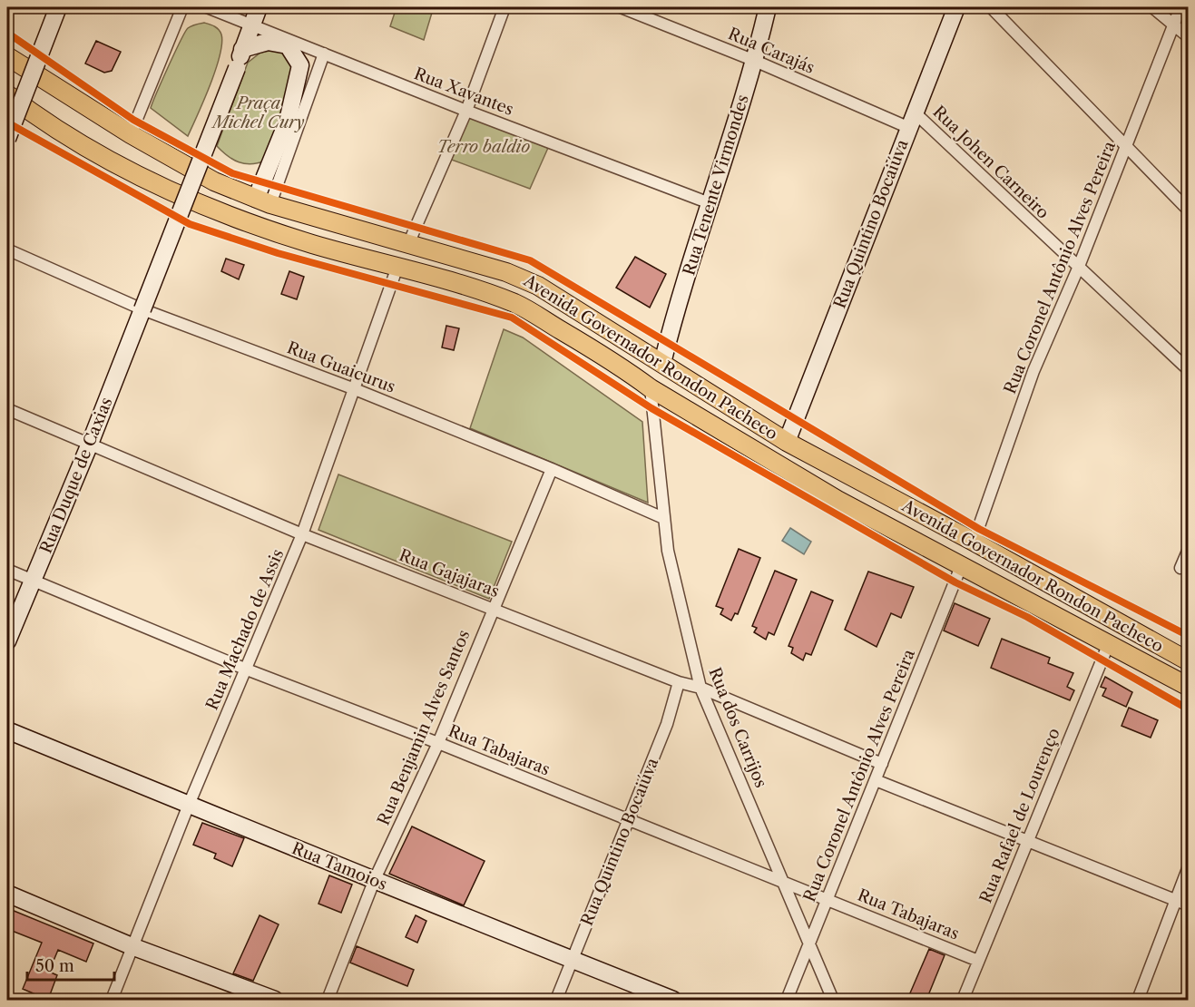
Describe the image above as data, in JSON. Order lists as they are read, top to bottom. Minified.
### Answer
{"streets":{"main road":["Avenida Governador Rondon Pacheco"],"street":["Rua Carajás","Rua Xavantes","Rua Johen Carneiro","Rua Tenente Virmondes","Rua Quintino Bocaiúva","Rua Coronel Antônio Alves Pereira","Rua Guaicurus","Rua Duque de Caxias","Rua Gajajaras","Rua Machado de Assis","Rua Benjamin Alves Santos","Rua dos Carrijos","Rua Tabajaras","Rua Rafael de Lourenço","Rua Tamoios"]},"crossings":[["Rua Carajás","Rua Johen Carneiro"],["Rua Carajás","Rua Tenente Virmondes"],["Rua Carajás","Rua Quintino Bocaiúva"],["Rua Xavantes","Rua Tenente Virmondes"],["Rua Xavantes","Rua Duque de Caxias"],["Rua Johen Carneiro","Rua Quintino Bocaiúva"],["Rua Johen Carneiro","Rua Coronel Antônio Alves Pereira"],["Rua Tenente Virmondes","Avenida Governador Rondon Pacheco"],["Rua Quintino Bocaiúva","Avenida Governador Rondon Pacheco"],["Rua Quintino Bocaiúva","Rua Gajajaras"],["Rua Quintino Bocaiúva","Rua Tabajaras"],["Rua Quintino Bocaiúva","Rua Tamoios"],["Rua Coronel Antônio Alves Pereira","Avenida Governador Rondon Pacheco"],["Rua Coronel Antônio Alves Pereira","Rua Gajajaras"],["Rua Coronel Antônio Alves Pereira","Rua dos Carrijos"],["Rua Coronel Antônio Alves Pereira","Rua Tabajaras"],["Avenida Governador Rondon Pacheco","Rua Machado de Assis"],["Avenida Governador Rondon Pacheco","Rua dos Carrijos"],["Avenida Governador Rondon Pacheco","Rua Rafael de Lourenço"],["Rua Guaicurus","Rua Duque de Caxias"],["Rua Guaicurus","Rua Machado de Assis"],["Rua Guaicurus","Rua Benjamin Alves Santos"],["Rua Guaicurus","Rua dos Carrijos"],["Rua Duque de Caxias","Rua Gajajaras"],["Rua Duque de Caxias","Rua Tabajaras"],["Rua Gajajaras","Rua Machado de Assis"],["Rua Gajajaras","Rua Benjamin Alves Santos"],["Rua Gajajaras","Rua dos Carrijos"],["Rua Machado de Assis","Rua Tabajaras"],["Rua Machado de Assis","Rua Tamoios"],["Rua Benjamin Alves Santos","Rua Tabajaras"],["Rua Benjamin Alves Santos","Rua Tamoios"],["Rua dos Carrijos","Rua Tabajaras"],["Rua Tabajaras","Rua Rafael de Lourenço"]],"parks":["Praça Michel Cury","Terro baldio"],"scale_bar":"50 m"}
